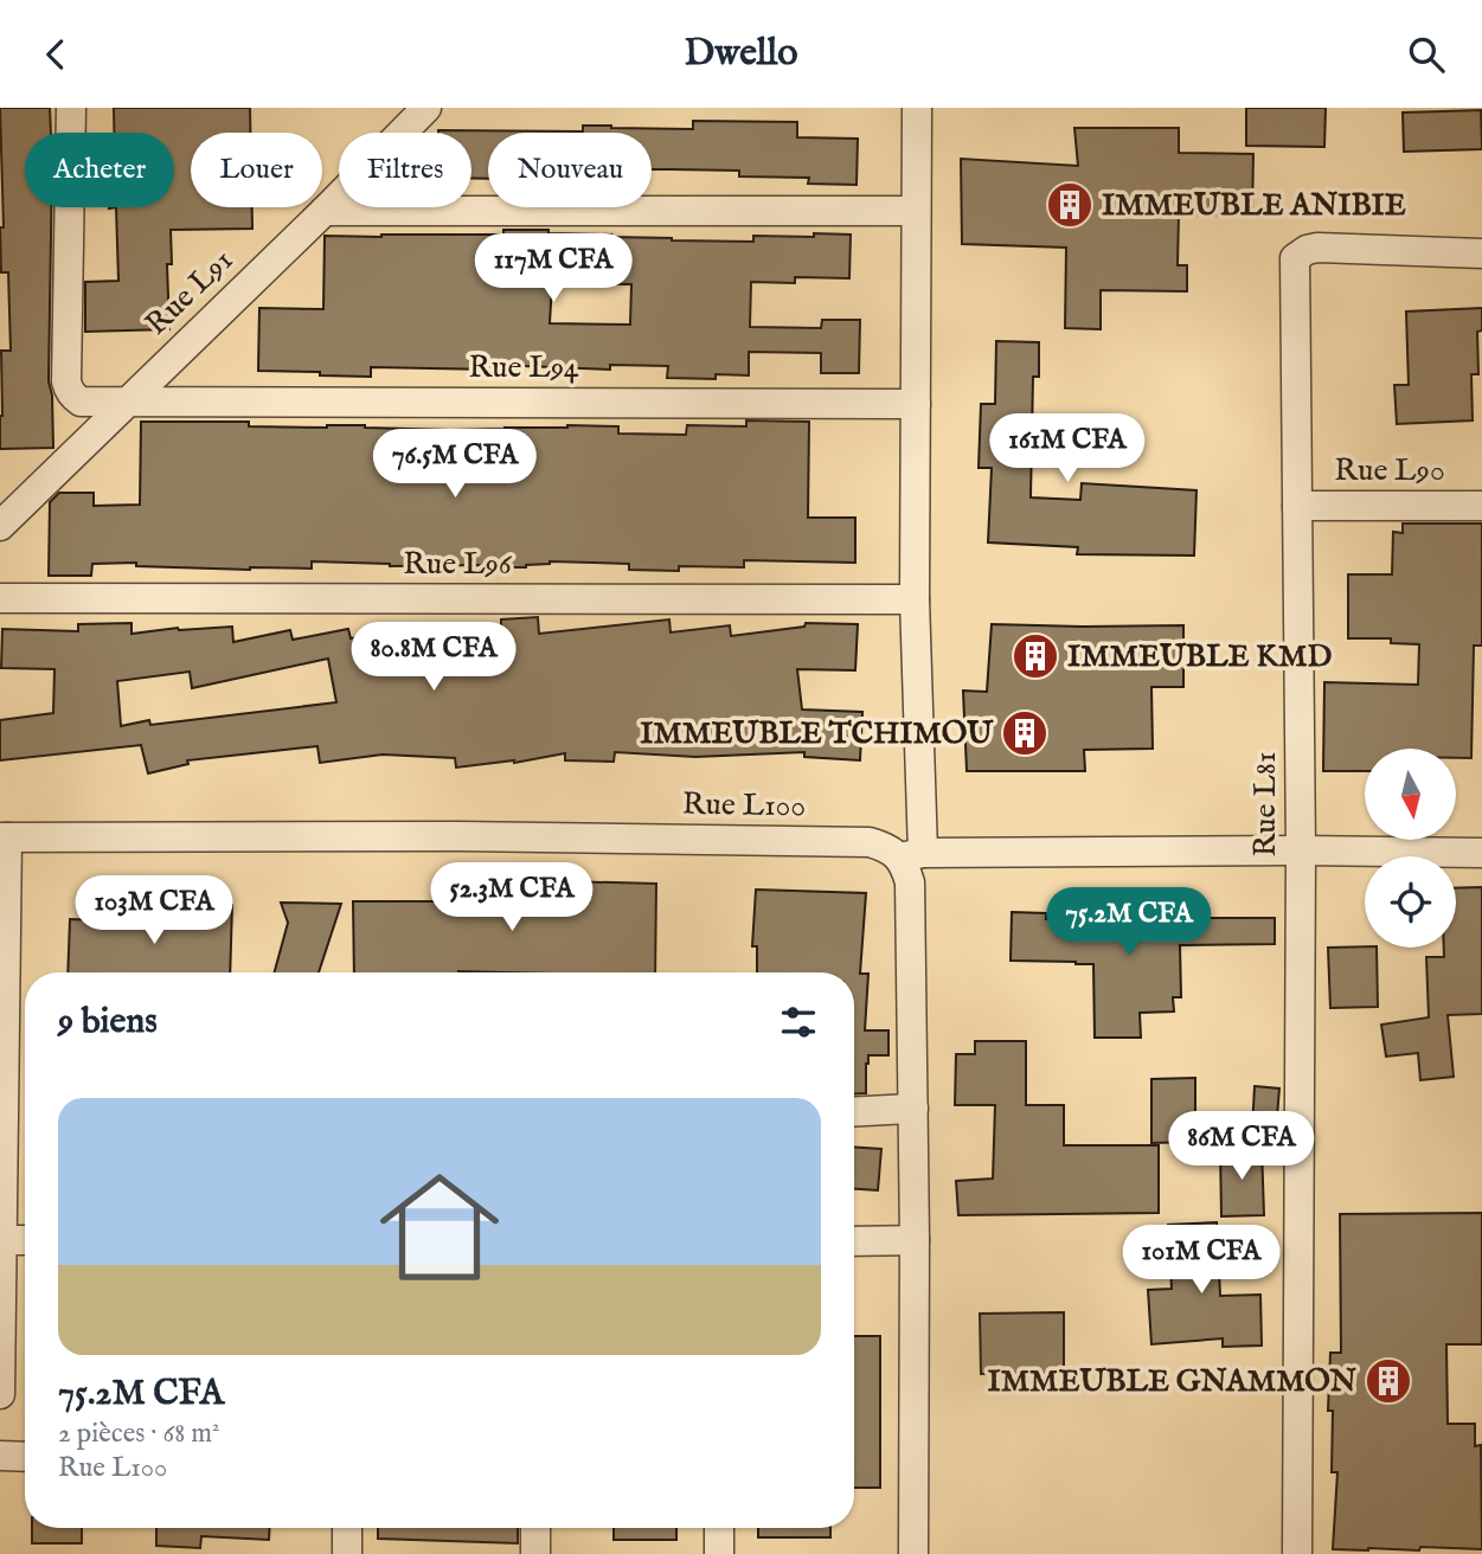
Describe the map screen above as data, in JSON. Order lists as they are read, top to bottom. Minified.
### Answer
{"streets":{"street":["Rue L91","Rue L94","Rue L90","Rue L96","Rue L81","Rue L100"]},"crossings":[["Rue L91","Rue L94"],["Rue L90","Rue L81"],["Rue L81","Rue L100"]],"places":{"building":["IMMEUBLE ANIBIE","IMMEUBLE KMD","IMMEUBLE TCHIMOU","IMMEUBLE GNAMMON"]},"north":"bottom","page":{"header":"Dwello","chip":["Acheter","Louer","Filtres","Nouveau"],"price":["117M CFA","161M CFA","76.5M CFA","80.8M CFA","52.3M CFA","103M CFA","75.2M CFA","86M CFA","101M CFA"],"heading":"9 biens","list":[{"name":"75.2M CFA","note":"2 pièces · 68 m² · Rue L100"}]}}
